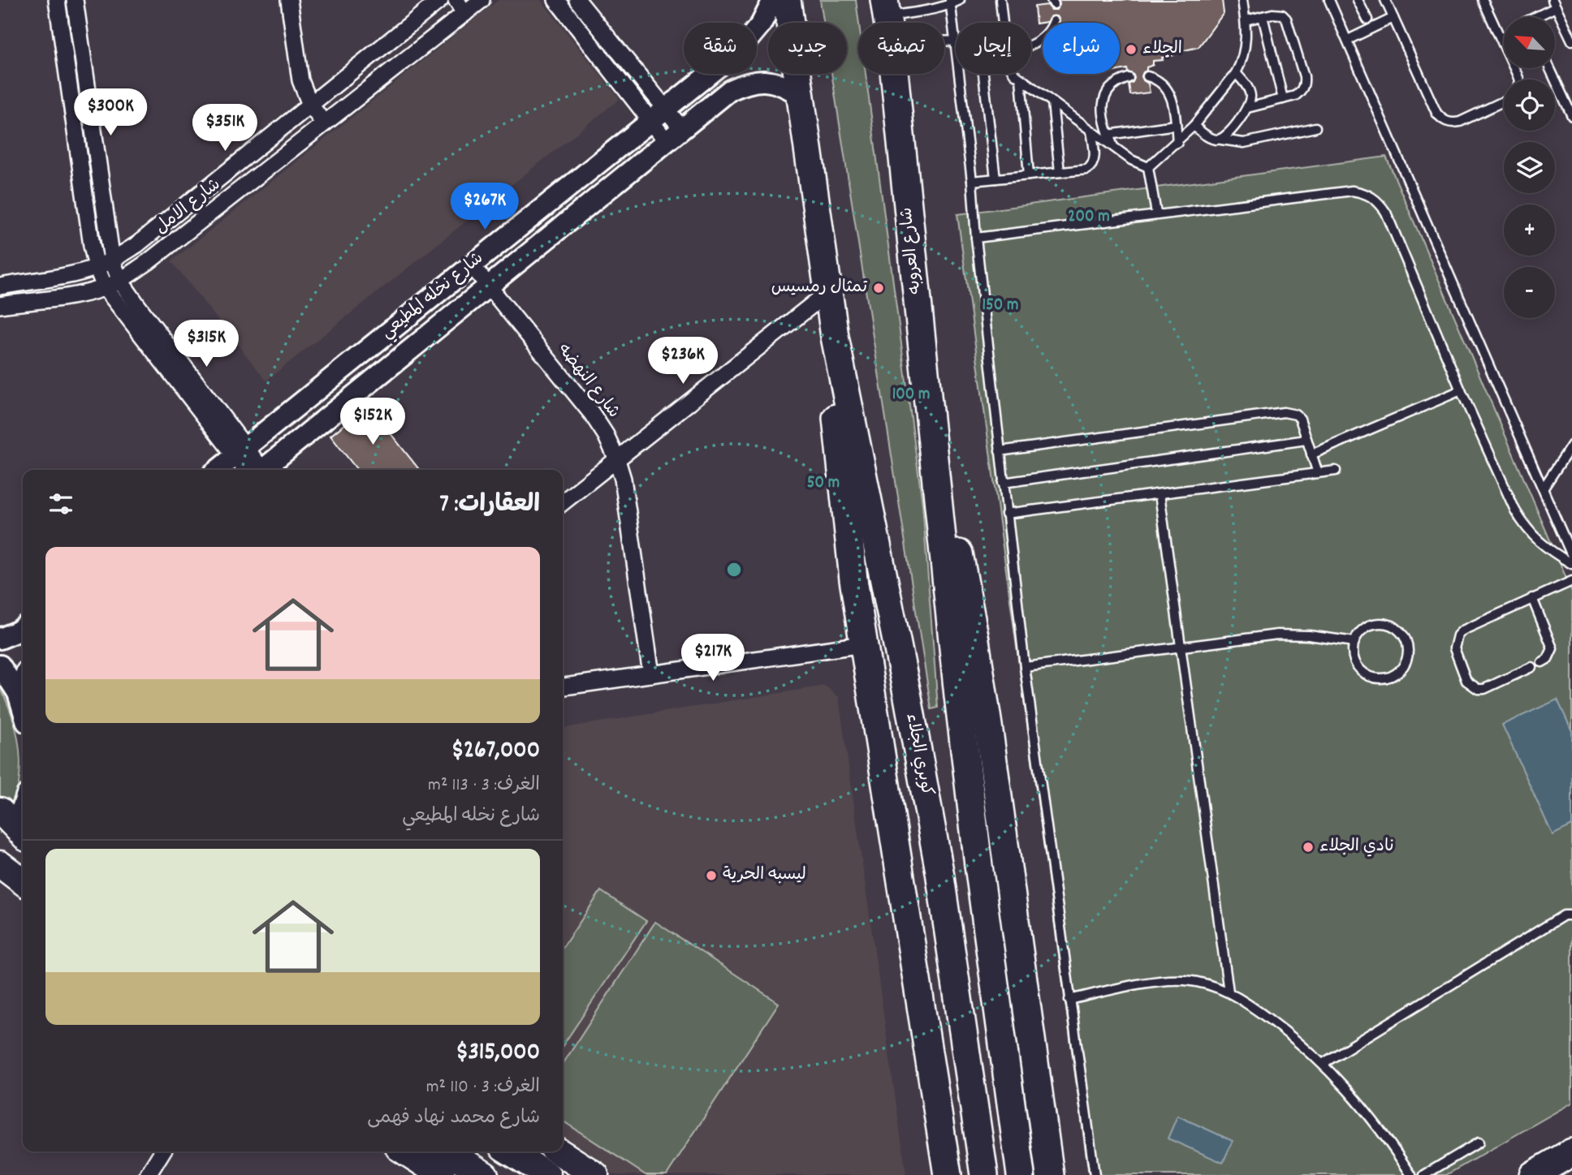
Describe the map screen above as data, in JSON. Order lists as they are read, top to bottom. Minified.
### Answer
{"streets":{"highway":["شارع العروبه","كوبري الجلاء"],"street":["شارع الامل","شارع نخله المطيعي","شارع النهضه"]},"crossings":[["شارع نخله المطيعي","شارع النهضه"]],"places":["الجلاء","تمثال رمسيس","نادي الجلاء","ليسبه الحرية"],"north":"top left","page":{"map_buttons":["+","−"],"chip":["شراء","إيجار","تصفية","جديد","شقة"],"price":["$300K","$351K","$267K","$315K","$236K","$152K","$217K"],"heading":"العقارات: 7","list":[{"name":"$267,000","note":"الغرف: 3 · 113 m² · شارع نخله المطيعي"},{"name":"$315,000","note":"الغرف: 3 · 110 m² · شارع محمد نهاد فهمى"}]},"rings":["200 m","150 m","100 m","50 m"]}
